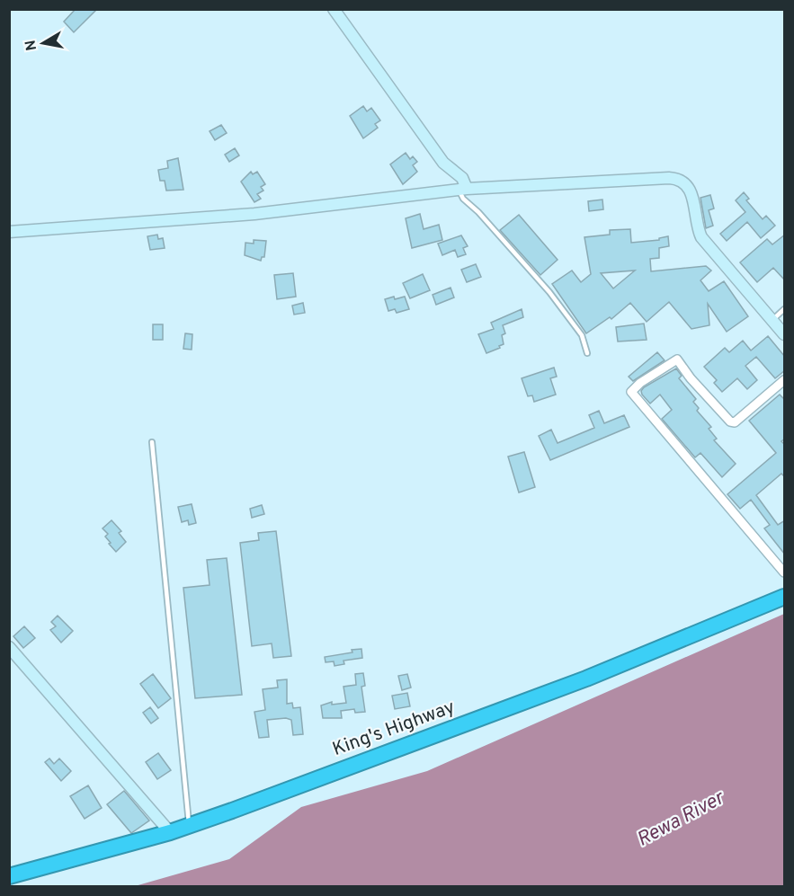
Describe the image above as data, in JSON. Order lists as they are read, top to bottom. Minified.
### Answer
{"streets":{"highway":["King's Highway"]},"water":["Rewa River"],"north":"left"}
